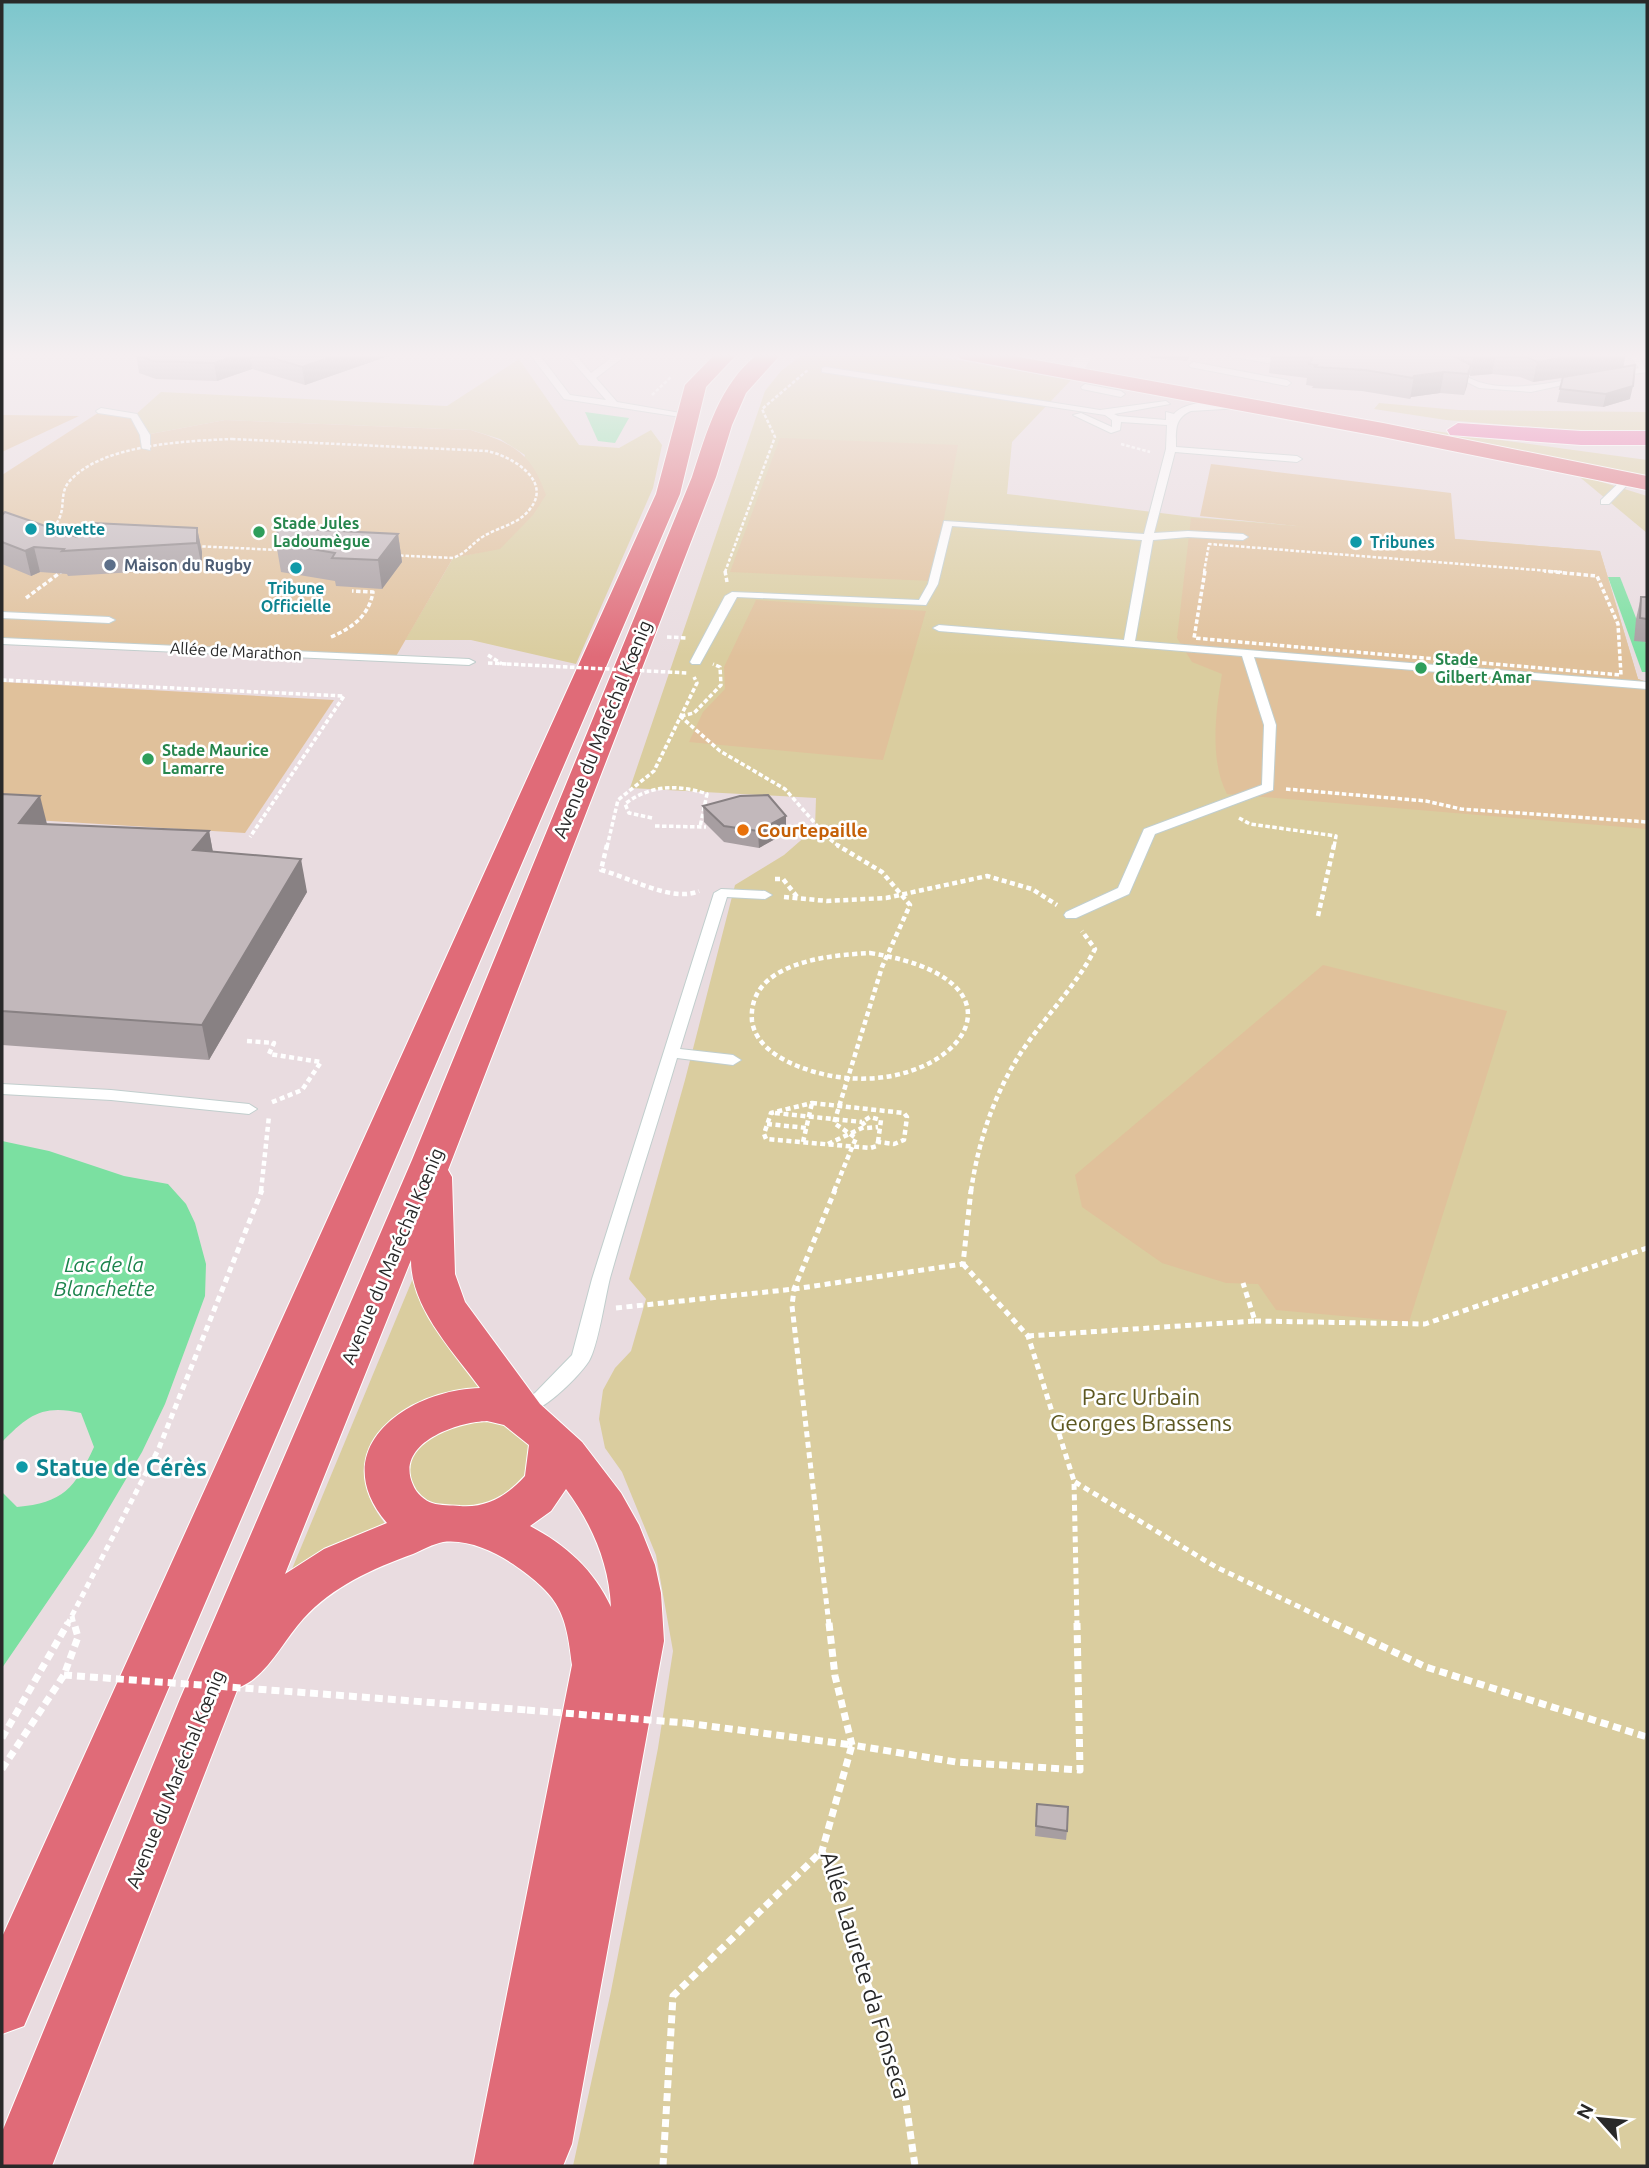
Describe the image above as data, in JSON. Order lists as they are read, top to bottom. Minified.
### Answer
{"streets":{"main road":["Avenue du Maréchal Kœnig"],"lane":["Allée de Marathon"],"path":["Allée Laurete da Fonseca"]},"water":["Lac de la Blanchette"],"parks":["Parc Urbain Georges Brassens"],"places":["Buvette","Stade Jules Ladoumègue","Tribunes","Maison du Rugby","Tribune Officielle","Stade Gilbert Amar","Stade Maurice Lamarre","Courtepaille","Statue de Cérès"],"north":"top left"}
